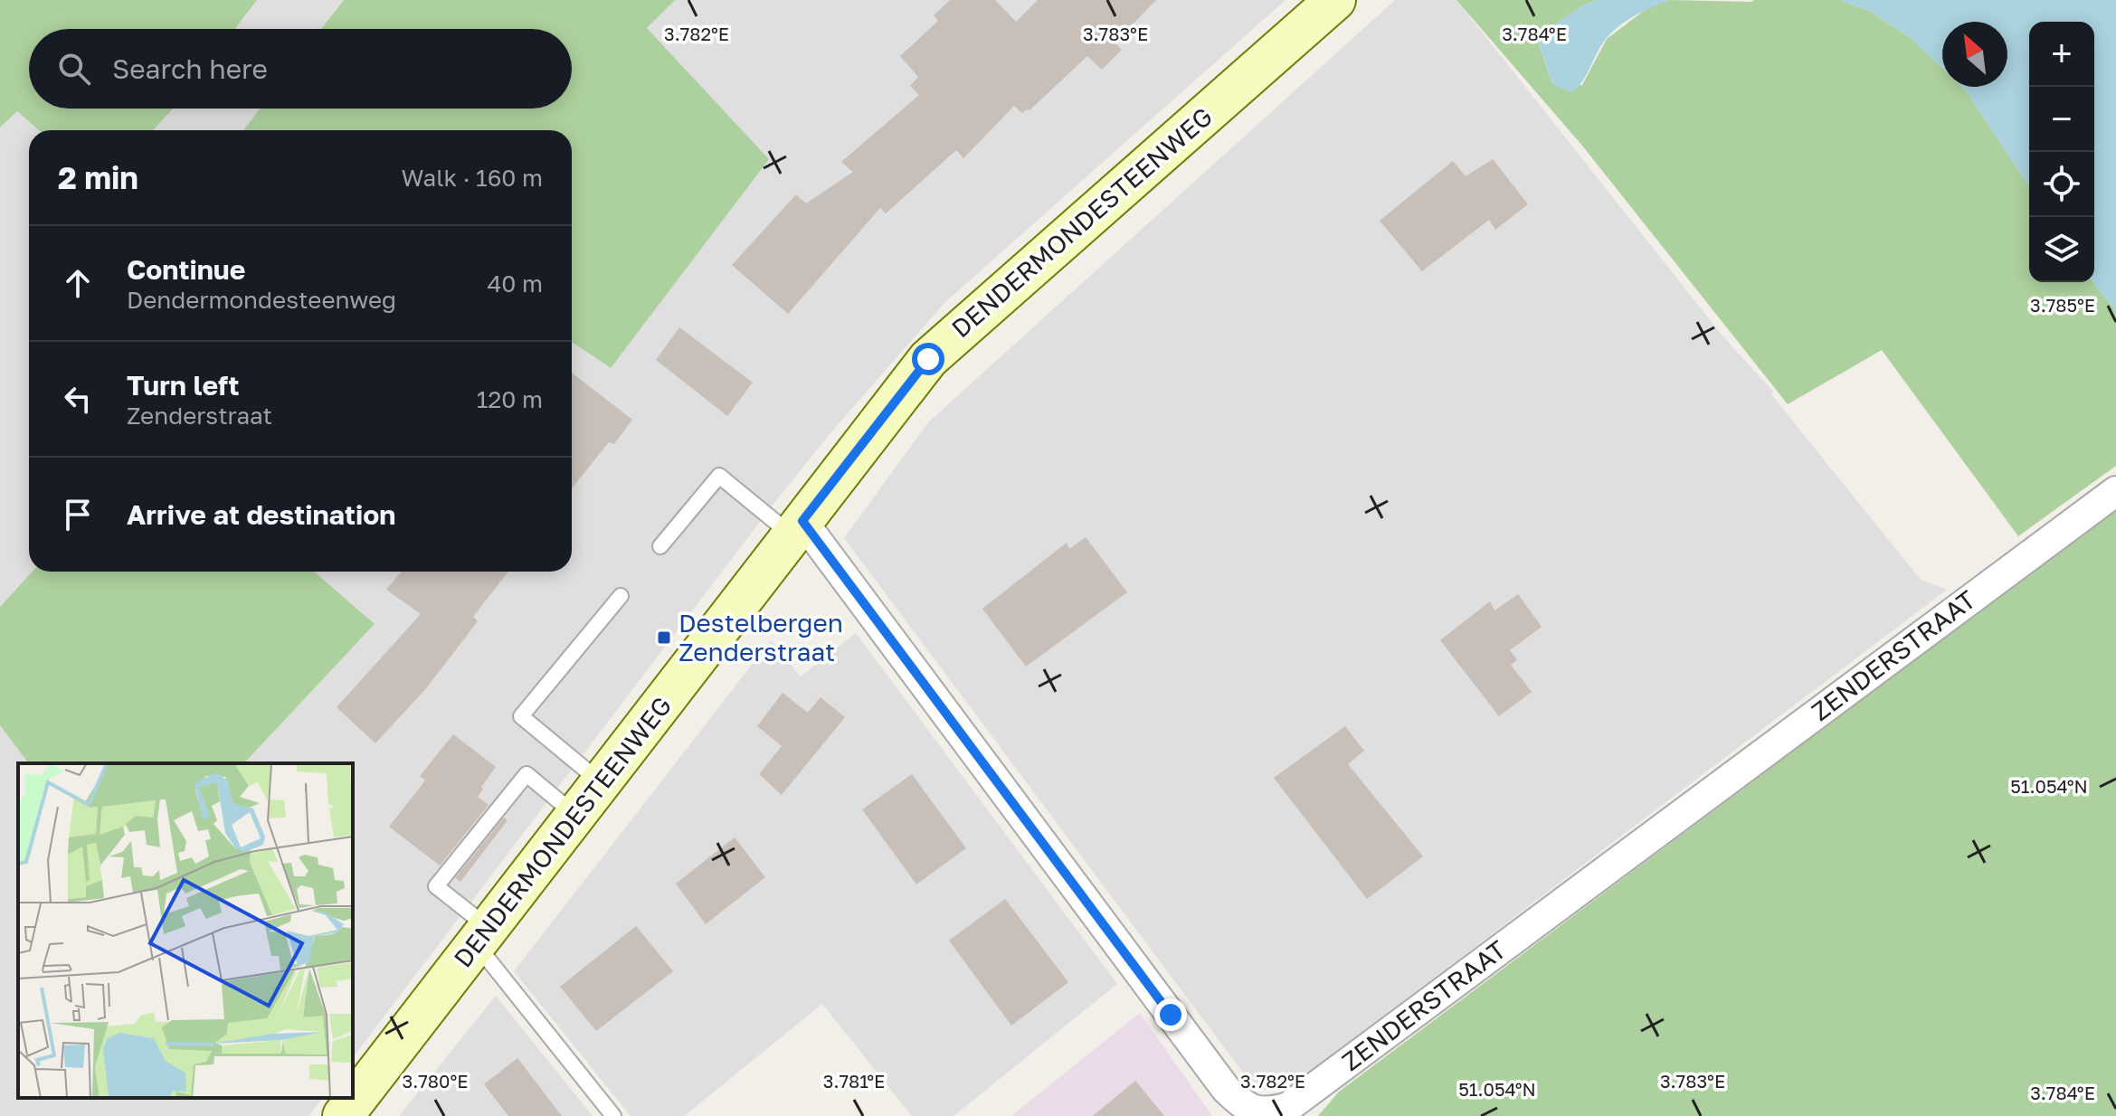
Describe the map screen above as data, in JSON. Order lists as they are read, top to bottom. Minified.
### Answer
{"streets":{"main road":["DENDERMONDESTEENWEG"],"street":["ZENDERSTRAAT"]},"crossings":[["DENDERMONDESTEENWEG","ZENDERSTRAAT"]],"places":{"transit":["Destelbergen Zenderstraat"]},"north":"top left","page":{"map_buttons":["+","−"],"search":"Search here","heading":["2 min","Walk · 160 m"],"list":[["Continue","Dendermondesteenweg","40 m"],["Turn left","Zenderstraat","120 m"],"Arrive at destination"]},"coordinates":["3.782°E","3.783°E","3.784°E","3.785°E","51.054°N","3.780°E","3.781°E"]}
